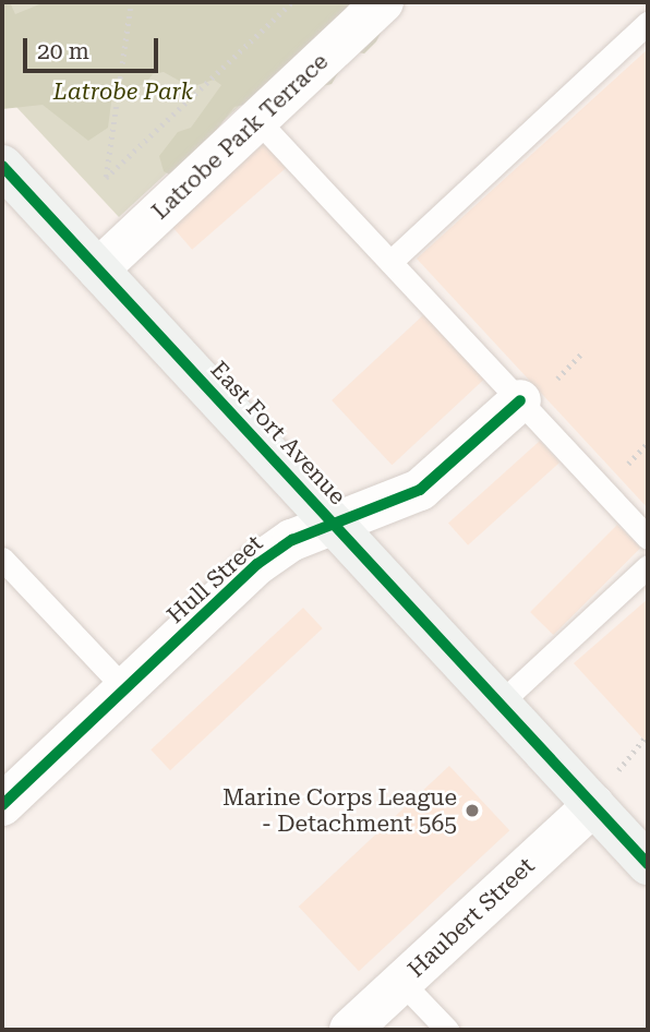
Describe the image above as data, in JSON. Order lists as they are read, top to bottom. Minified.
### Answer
{"streets":{"street":["Latrobe Park Terrace","East Fort Avenue","Hull Street","Haubert Street"]},"crossings":[["Latrobe Park Terrace","East Fort Avenue"],["East Fort Avenue","Hull Street"],["East Fort Avenue","Haubert Street"]],"parks":["Latrobe Park"],"places":["Marine Corps League - Detachment 565"],"scale_bar":"20 m"}
